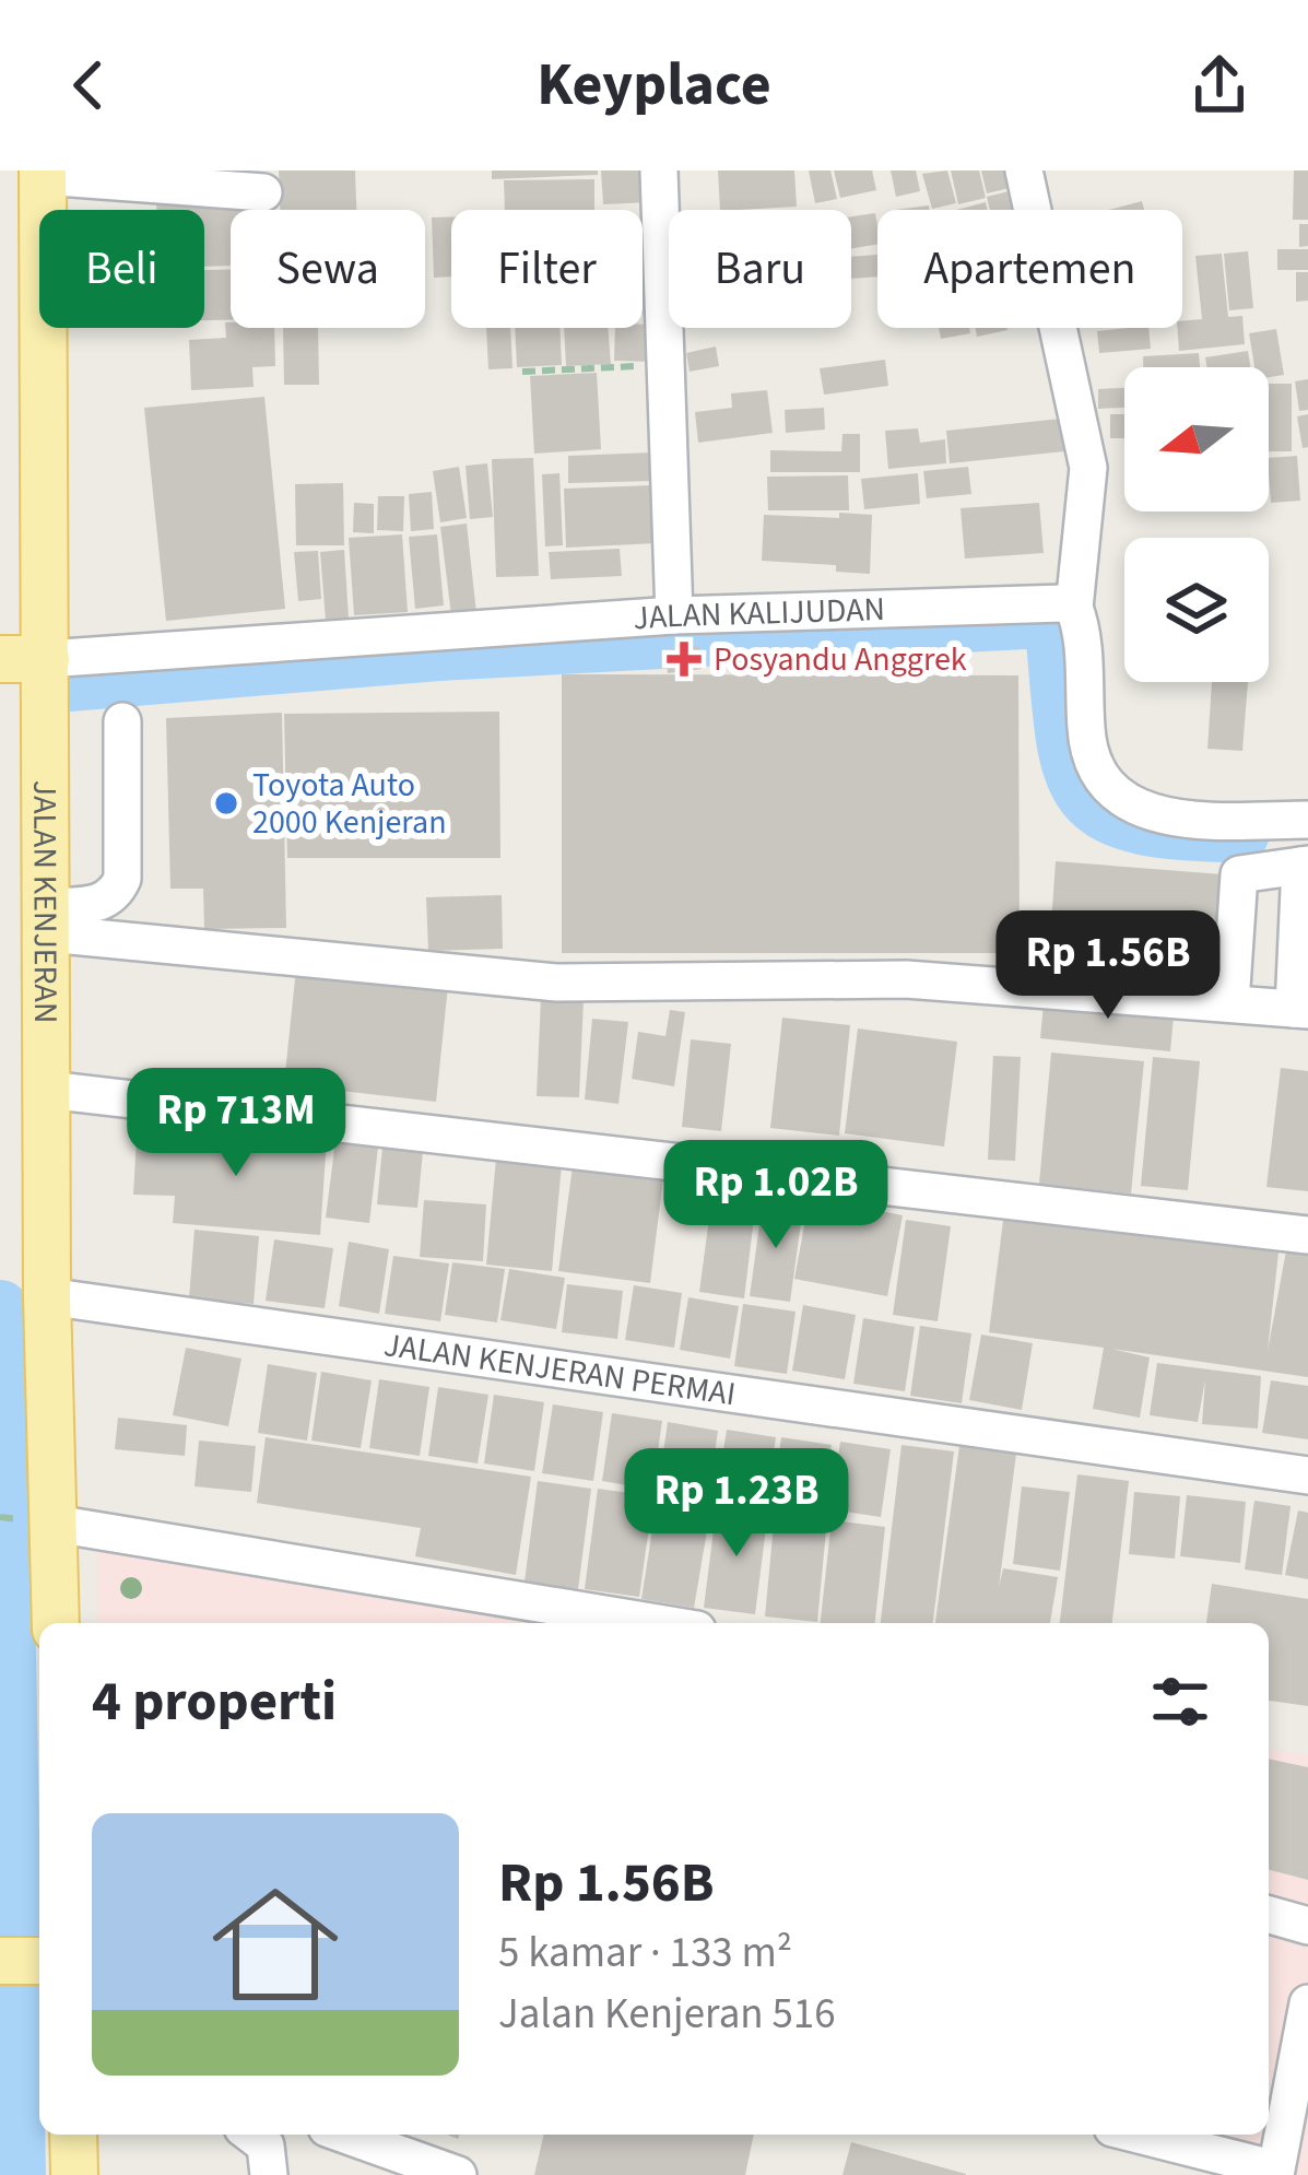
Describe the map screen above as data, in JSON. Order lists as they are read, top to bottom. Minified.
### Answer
{"streets":{"main road":["JALAN KENJERAN"],"street":["JALAN KALIJUDAN","JALAN KENJERAN PERMAI"]},"crossings":[["JALAN KALIJUDAN","JALAN KENJERAN"],["JALAN KENJERAN","JALAN KENJERAN PERMAI"]],"places":{"health":["Posyandu Anggrek"],"other":["Toyota Auto 2000 Kenjeran"]},"north":"left","page":{"header":"Keyplace","chip":["Beli","Sewa","Filter","Baru","Apartemen"],"price":["Rp 1.56B","Rp 713M","Rp 1.02B","Rp 1.23B"],"heading":"4 properti","list":[{"name":"Rp 1.56B","note":"5 kamar · 133 m² · Jalan Kenjeran 516"}]}}
